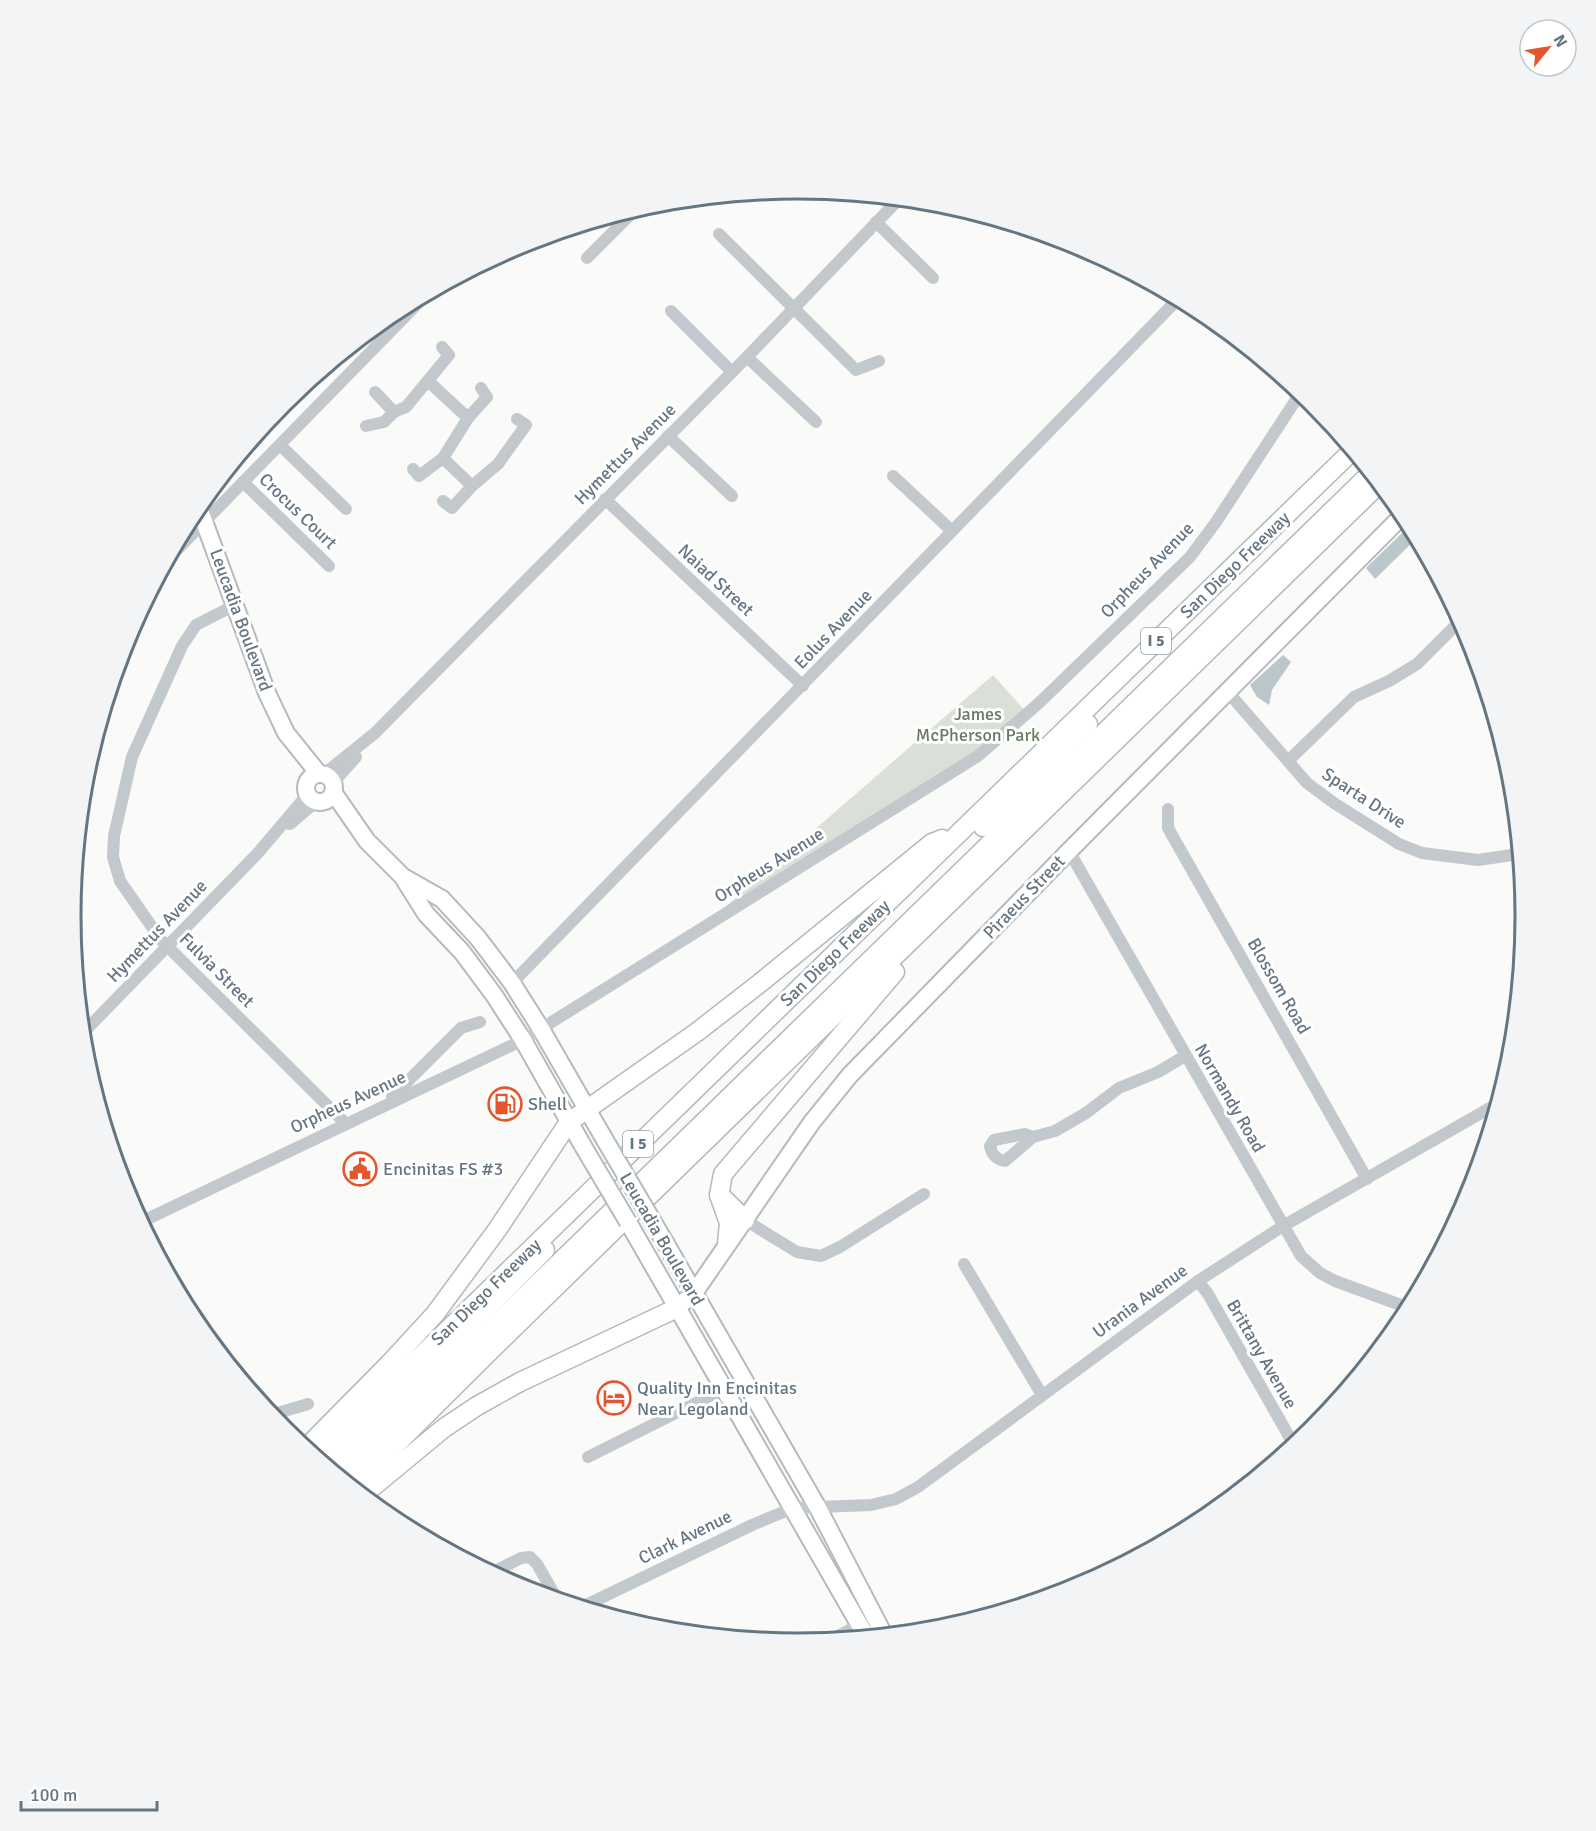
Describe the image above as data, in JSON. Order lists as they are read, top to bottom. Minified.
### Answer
{"streets":{"highway":["San Diego Freeway","I 5"],"main road":["Leucadia Boulevard","Piraeus Street"],"street":["Hymettus Avenue","Crocus Court","Orpheus Avenue","Naiad Street","Eolus Avenue","Sparta Drive","Fulvia Street","Blossom Road","Normandy Road","Urania Avenue","Brittany Avenue","Clark Avenue"]},"crossings":[["Hymettus Avenue","Naiad Street"],["Hymettus Avenue","Leucadia Boulevard"],["Hymettus Avenue","Fulvia Street"],["Orpheus Avenue","Leucadia Boulevard"],["Orpheus Avenue","Fulvia Street"],["Naiad Street","Eolus Avenue"],["Leucadia Boulevard","Eolus Avenue"],["Leucadia Boulevard","Piraeus Street"],["Leucadia Boulevard","Fulvia Street"],["Leucadia Boulevard","Urania Avenue"],["Leucadia Boulevard","Clark Avenue"],["Sparta Drive","Piraeus Street"],["Piraeus Street","Normandy Road"],["Blossom Road","Urania Avenue"],["Normandy Road","Urania Avenue"],["Urania Avenue","Brittany Avenue"],["Urania Avenue","Clark Avenue"]],"parks":["James McPherson Park"],"places":{"fuel station":["Shell"],"public building":["Encinitas FS #3"],"hotel":["Quality Inn Encinitas Near Legoland"]},"scale_bar":"100 m","north":"top right"}
